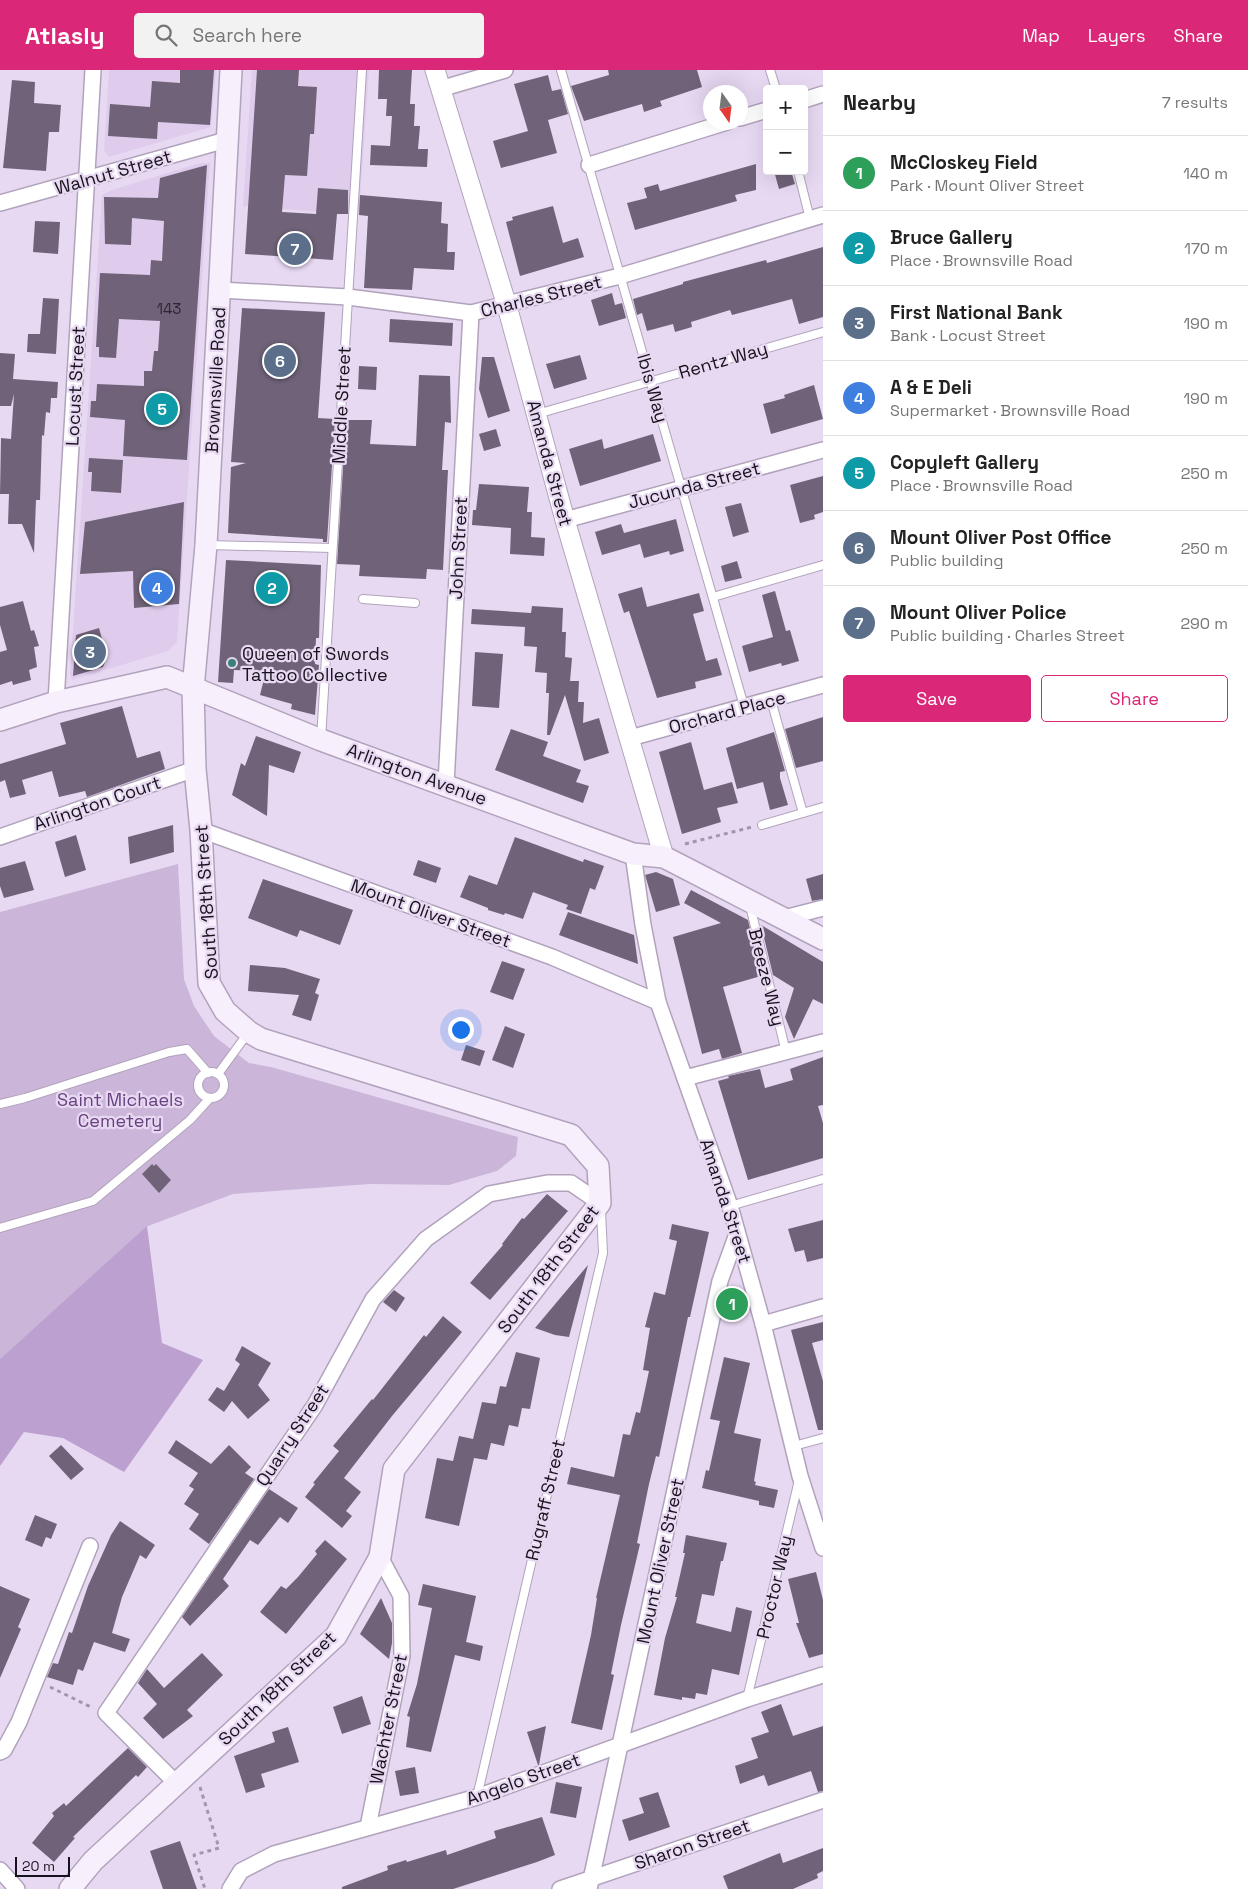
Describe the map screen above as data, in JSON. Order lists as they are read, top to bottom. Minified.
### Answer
{"streets":{"main road":["Brownsville Road","Arlington Avenue","South 18th Street"],"street":["Walnut Street","Charles Street","Locust Street","Amanda Street","Jucunda Street","John Street","Orchard Place","Arlington Court","Mount Oliver Street","Quarry Street","Wachter Street","Angelo Street","Sharon Street"],"lane":["Rentz Way","Ibis Way","Middle Street","Breeze Way","Rugraff Street","Proctor Way"]},"crossings":[["Walnut Street","Brownsville Road"],["Walnut Street","Locust Street"],["Charles Street","Brownsville Road"],["Charles Street","Ibis Way"],["Charles Street","Middle Street"],["Charles Street","Amanda Street"],["Charles Street","John Street"],["Rentz Way","Ibis Way"],["Rentz Way","Amanda Street"],["Brownsville Road","Arlington Avenue"],["Brownsville Road","South 18th Street"],["Locust Street","Arlington Avenue"],["Ibis Way","Jucunda Street"],["Ibis Way","Orchard Place"],["Middle Street","Arlington Avenue"],["Amanda Street","Jucunda Street"],["Amanda Street","Orchard Place"],["Amanda Street","Arlington Avenue"],["Amanda Street","Mount Oliver Street"],["Amanda Street","Proctor Way"],["John Street","Arlington Avenue"],["Arlington Avenue","South 18th Street"],["Arlington Avenue","Breeze Way"],["Arlington Court","South 18th Street"],["South 18th Street","Mount Oliver Street"],["South 18th Street","Quarry Street"],["South 18th Street","Rugraff Street"],["South 18th Street","Wachter Street"],["Mount Oliver Street","Angelo Street"],["Mount Oliver Street","Sharon Street"],["Quarry Street","Rugraff Street"],["Rugraff Street","Angelo Street"],["Proctor Way","Angelo Street"],["Wachter Street","Angelo Street"]],"parks":["Saint Michaels Cemetery"],"places":["Queen of Swords Tattoo Collective"],"house_numbers":["143"],"scale_bar":"20 m","north":"bottom","page":{"header":"Atlasly","search":"Search here","nav":["Map","Layers","Share"],"heading":["Nearby","7 results"],"map_buttons":["+","−"],"list":[{"mark":"1","name":"McCloskey Field","note":"Park · Mount Oliver Street","value":"140 m"},{"mark":"2","name":"Bruce Gallery","note":"Place · Brownsville Road","value":"170 m"},{"mark":"3","name":"First National Bank","note":"Bank · Locust Street","value":"190 m"},{"mark":"4","name":"A & E Deli","note":"Supermarket · Brownsville Road","value":"190 m"},{"mark":"5","name":"Copyleft Gallery","note":"Place · Brownsville Road","value":"250 m"},{"mark":"6","name":"Mount Oliver Post Office","note":"Public building","value":"250 m"},{"mark":"7","name":"Mount Oliver Police","note":"Public building · Charles Street","value":"290 m"}],"pins":["7","6","5","2","4","3","1"],"buttons":["Save","Share"],"scale":"20 m"}}
